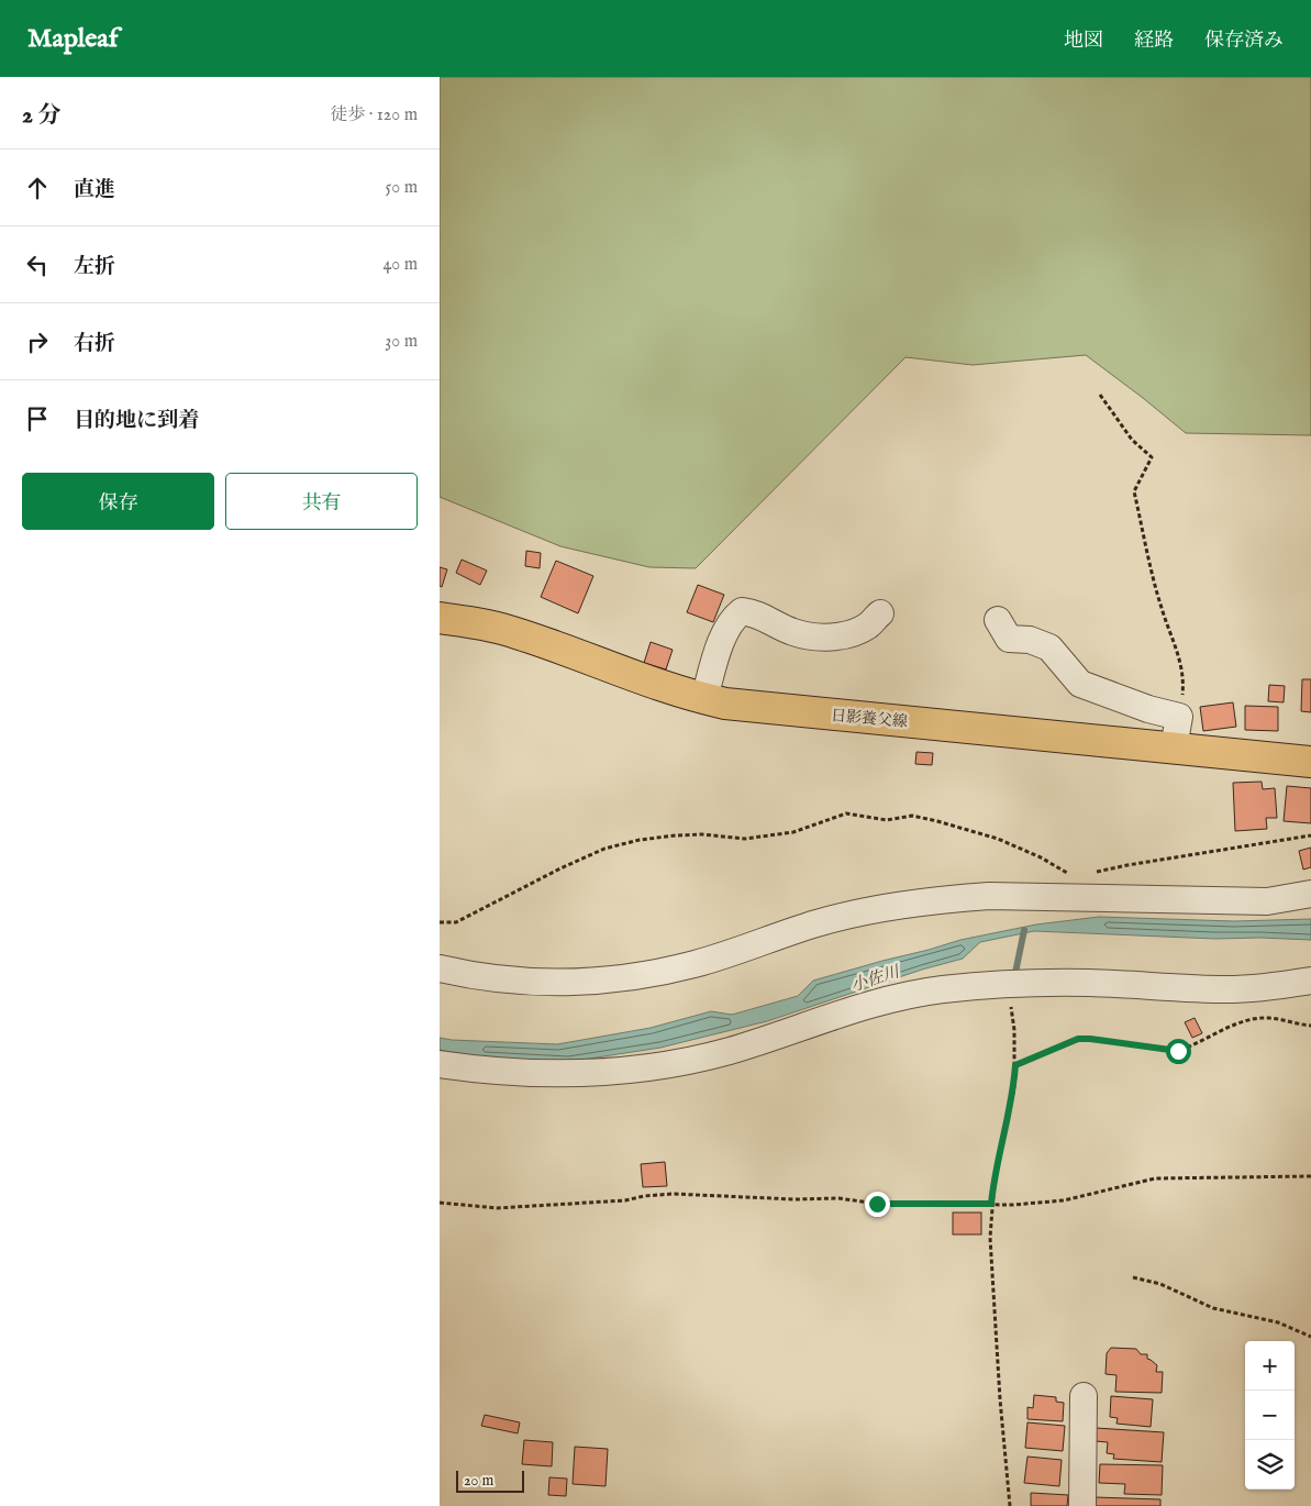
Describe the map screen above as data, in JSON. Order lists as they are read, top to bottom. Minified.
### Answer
{"streets":{"main road":["日影養父線"]},"water":["小佐川"],"scale_bar":"20 m","page":{"header":"Mapleaf","nav":["地図","経路","保存済み"],"heading":["2 分","徒歩 · 120 m"],"list":[["直進","50 m"],["左折","40 m"],["右折","30 m"],"目的地に到着"],"buttons":["保存","共有"],"map_buttons":["+","−"],"scale":"20 m"}}
